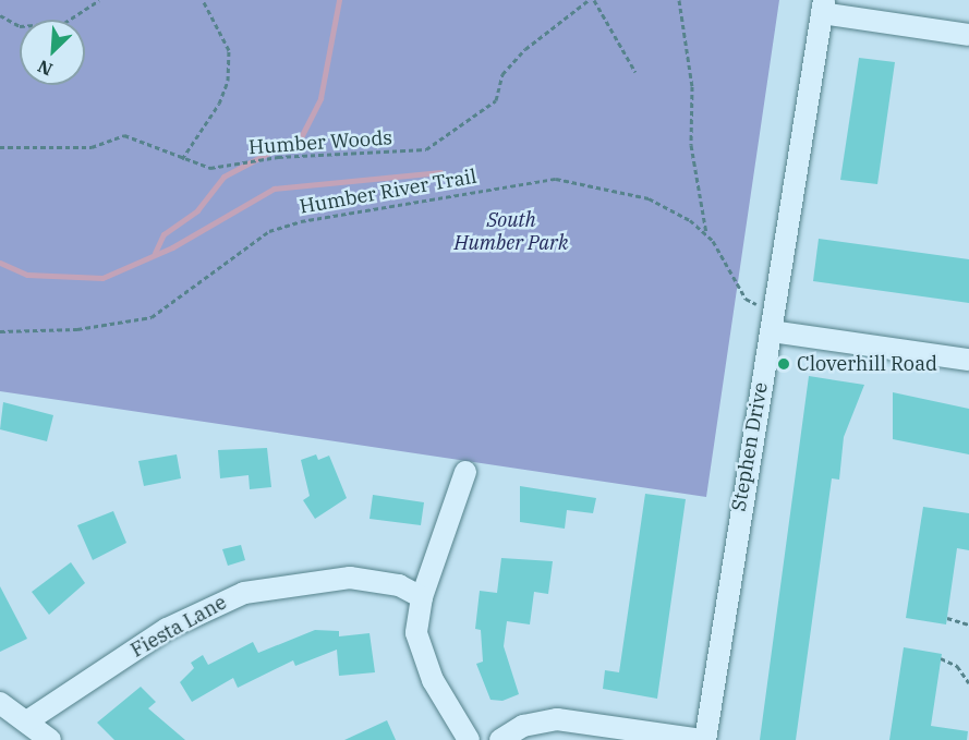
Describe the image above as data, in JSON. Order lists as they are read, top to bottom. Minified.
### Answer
{"streets":{"street":["Stephen Drive","Fiesta Lane"],"path":["Humber Woods","Humber River Trail"]},"parks":["South Humber Park"],"places":["Cloverhill Road"],"north":"bottom left"}
